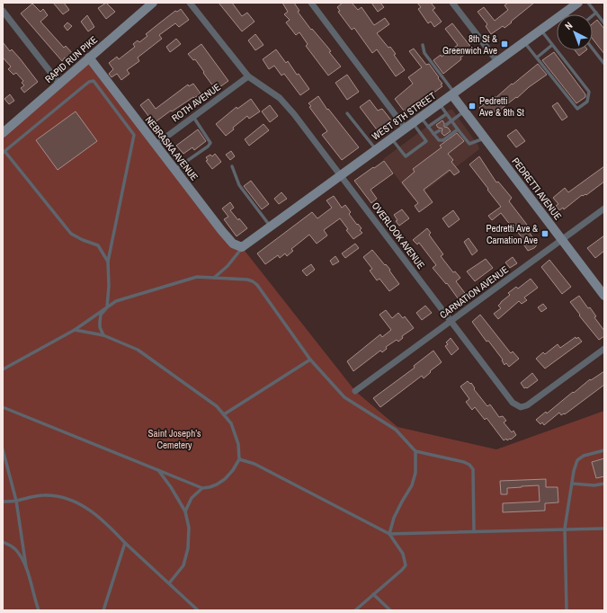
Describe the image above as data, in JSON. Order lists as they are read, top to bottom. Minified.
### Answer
{"streets":{"street":["RAPID RUN PIKE","ROTH AVENUE","WEST 8TH STREET","NEBRASKA AVENUE","PEDRETTI AVENUE","OVERLOOK AVENUE","CARNATION AVENUE"]},"crossings":[["RAPID RUN PIKE","NEBRASKA AVENUE"],["ROTH AVENUE","NEBRASKA AVENUE"],["ROTH AVENUE","OVERLOOK AVENUE"],["WEST 8TH STREET","NEBRASKA AVENUE"],["WEST 8TH STREET","PEDRETTI AVENUE"],["WEST 8TH STREET","OVERLOOK AVENUE"],["PEDRETTI AVENUE","CARNATION AVENUE"],["OVERLOOK AVENUE","CARNATION AVENUE"]],"parks":["Saint Joseph’s Cemetery"],"places":{"transit":["8th St & Greenwich Ave","Pedretti Ave & 8th St","Pedretti Ave & Carnation Ave"]},"north":"top left"}
